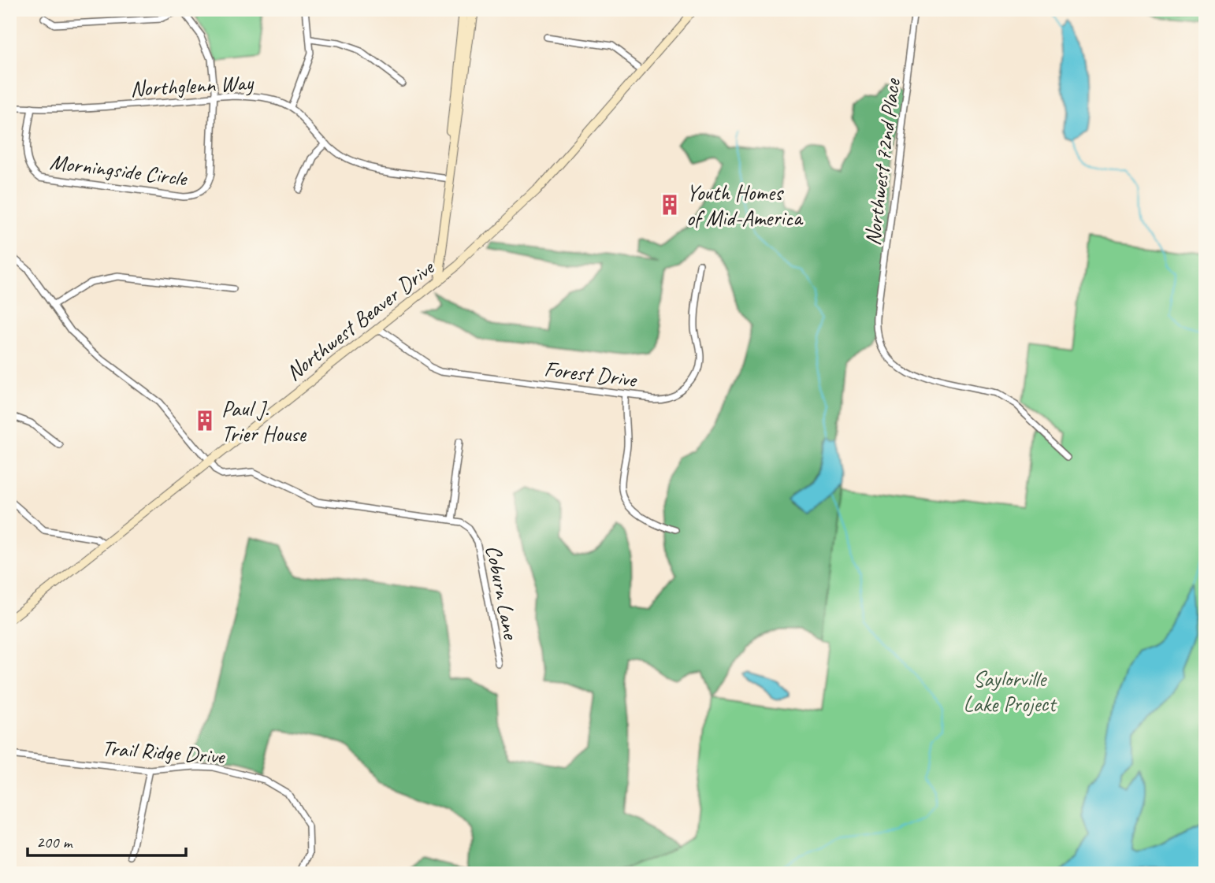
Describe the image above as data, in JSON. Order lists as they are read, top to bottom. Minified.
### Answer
{"streets":{"main road":["Northwest Beaver Drive"],"street":["Northglenn Way","Northwest 72nd Place","Morningside Circle","Forest Drive","Coburn Lane","Trail Ridge Drive"]},"crossings":[["Northglenn Way","Morningside Circle"],["Northwest Beaver Drive","Forest Drive"],["Northwest Beaver Drive","Coburn Lane"]],"parks":["Saylorville Lake Project"],"places":{"building":["Youth Homes of Mid-America","Paul J. Trier House"]},"scale_bar":"200 m"}
